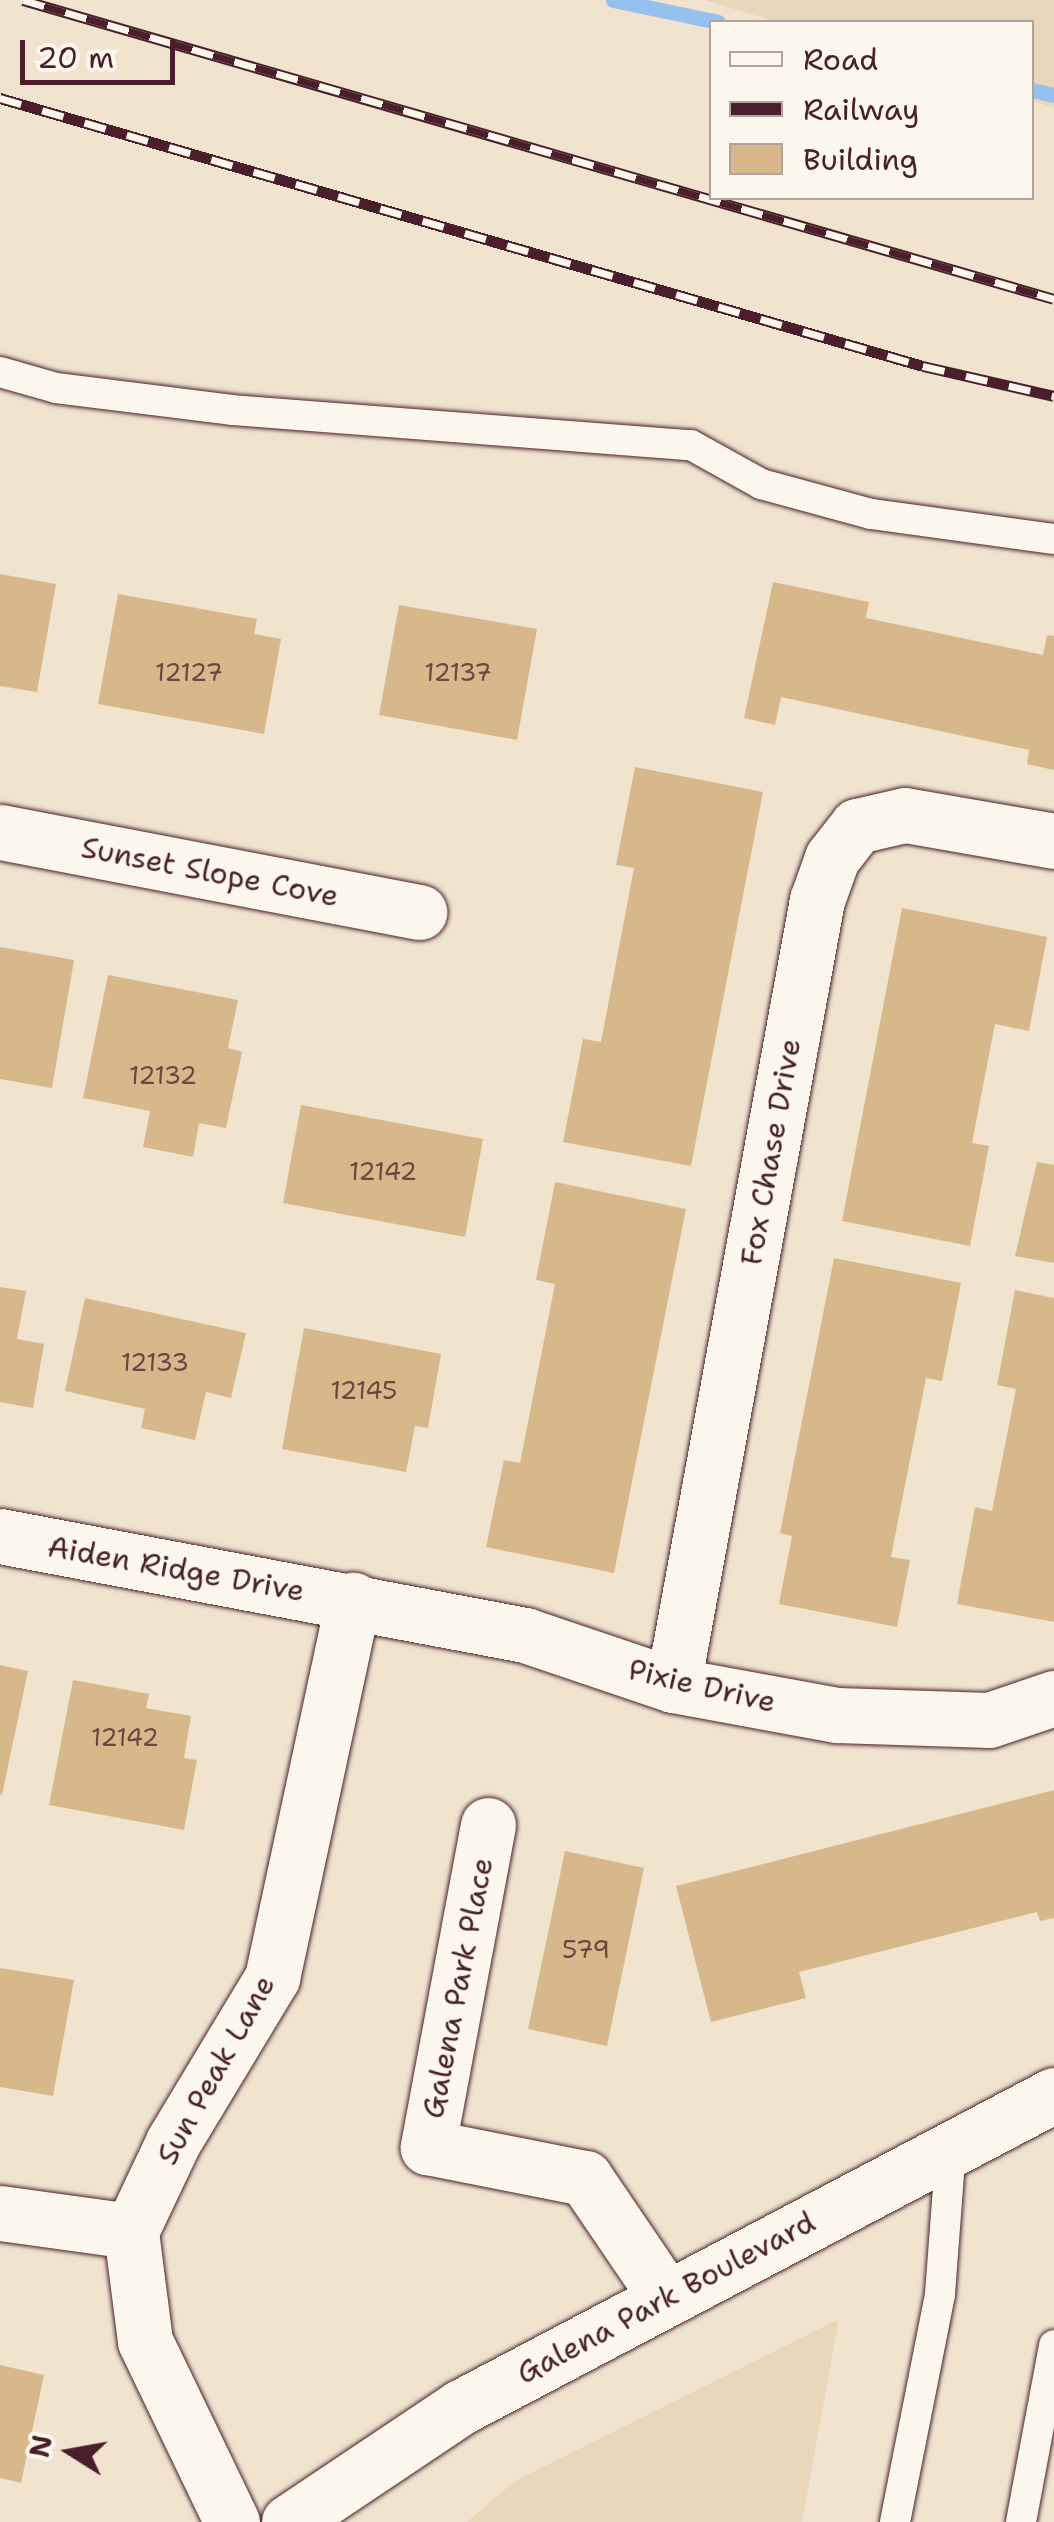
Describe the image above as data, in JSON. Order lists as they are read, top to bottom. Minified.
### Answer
{"streets":{"street":["Sunset Slope Cove","Fox Chase Drive","Aiden Ridge Drive","Pixie Drive","Galena Park Place","Sun Peak Lane","Galena Park Boulevard"]},"crossings":[["Fox Chase Drive","Pixie Drive"],["Aiden Ridge Drive","Pixie Drive"],["Aiden Ridge Drive","Sun Peak Lane"],["Pixie Drive","Sun Peak Lane"],["Galena Park Place","Galena Park Boulevard"]],"house_numbers":["12127","12137","12132","12142","12133","12145","12142","579"],"legend":["Road","Railway","Building"],"scale_bar":"20 m","north":"left"}
